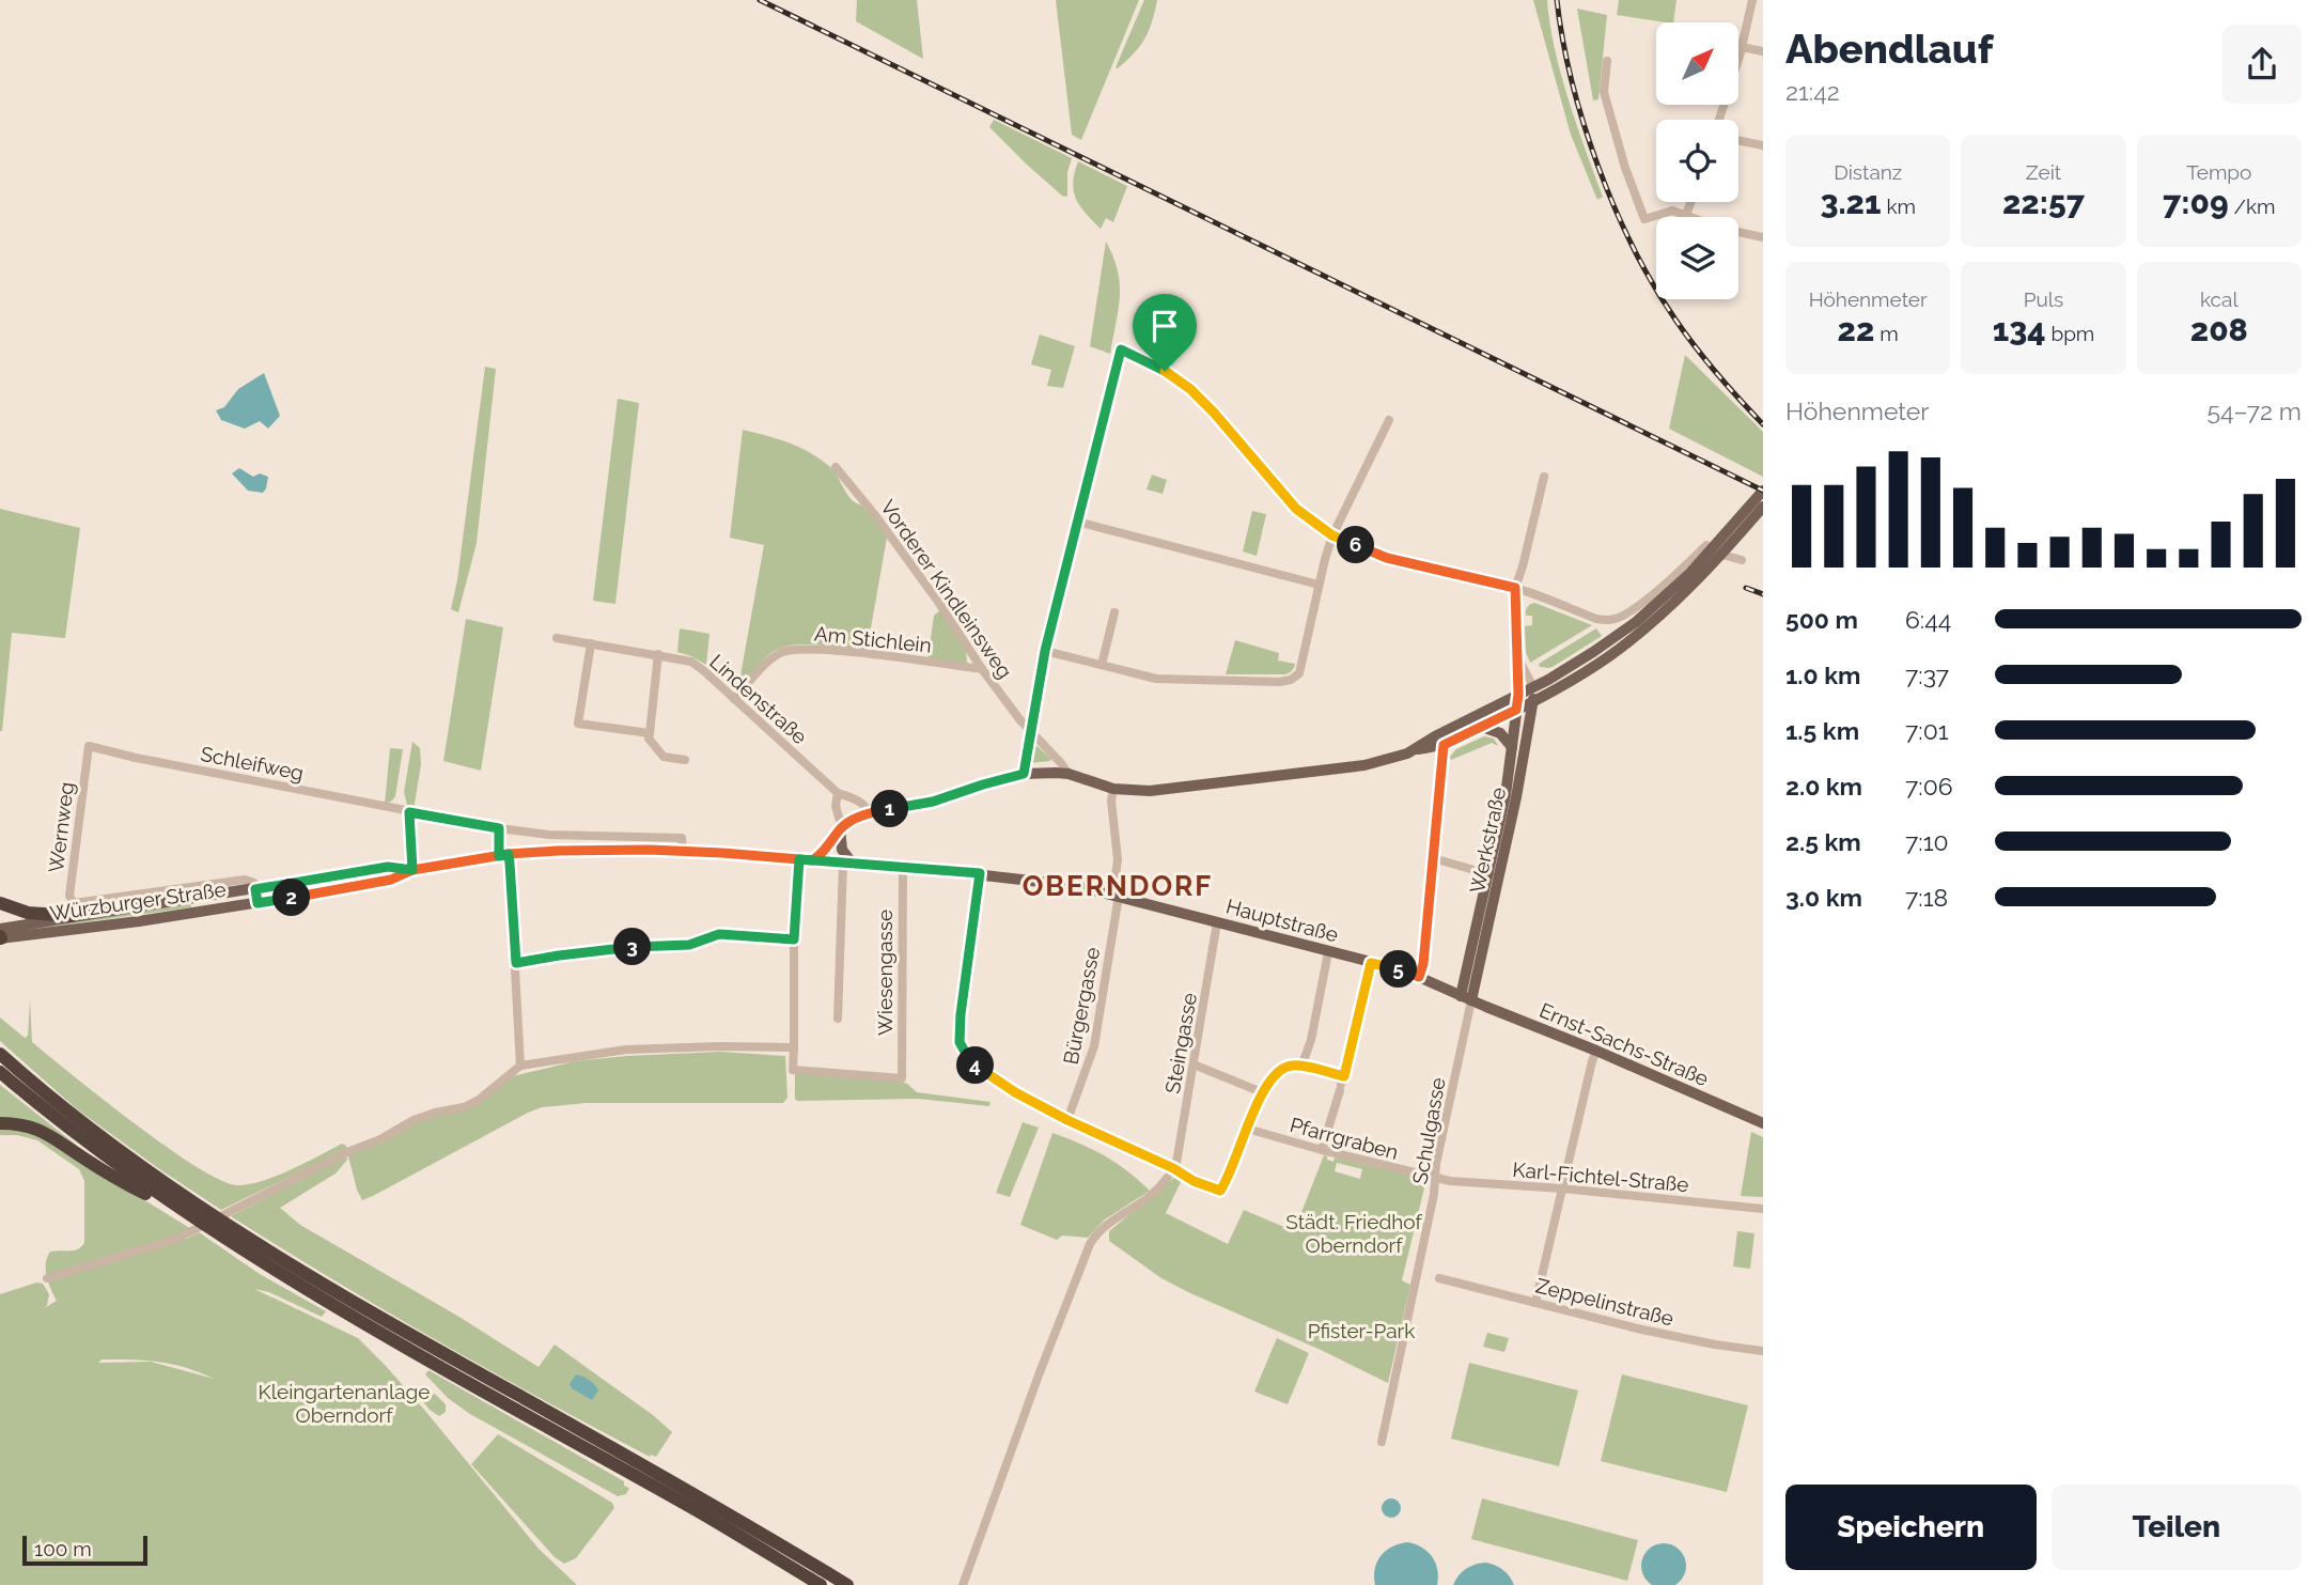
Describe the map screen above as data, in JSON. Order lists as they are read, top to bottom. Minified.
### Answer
{"streets":{"main road":["Werkstraße","Würzburger Straße","Hauptstraße","Ernst-Sachs-Straße"],"street":["Vorderer Kindleinsweg","Am Stichlein","Lindenstraße","Schleifweg","Wernweg","Wiesengasse","Bürgergasse","Steingasse","Schulgasse","Pfarrgraben","Karl-Fichtel-Straße","Zeppelinstraße"]},"crossings":[["Vorderer Kindleinsweg","Am Stichlein"],["Am Stichlein","Lindenstraße"],["Schleifweg","Wernweg"],["Schleifweg","Würzburger Straße"],["Wernweg","Würzburger Straße"],["Werkstraße","Hauptstraße"],["Werkstraße","Ernst-Sachs-Straße"],["Werkstraße","Schulgasse"],["Würzburger Straße","Hauptstraße"],["Hauptstraße","Wiesengasse"],["Hauptstraße","Bürgergasse"],["Hauptstraße","Steingasse"],["Hauptstraße","Ernst-Sachs-Straße"],["Hauptstraße","Schulgasse"],["Ernst-Sachs-Straße","Schulgasse"],["Schulgasse","Pfarrgraben"],["Schulgasse","Karl-Fichtel-Straße"],["Pfarrgraben","Karl-Fichtel-Straße"]],"districts":["OBERNDORF"],"parks":["Städt. Friedhof Oberndorf","Pfister-Park","Kleingartenanlage Oberndorf"],"scale_bar":"100 m","north":"top right","page":{"heading":["Abendlauf","21:42"],"stats":[["Distanz","3.21 km"],["Zeit","22:57"],["Tempo","7:09 /km"],["Höhenmeter","22 m"],["Puls","134 bpm"],["kcal","208"]],"chart":["Höhenmeter","54–72 m"],"pins":["6","1","2","3","5","4"],"list":[{"name":"500 m","note":"6:44"},{"name":"1.0 km","note":"7:37"},{"name":"1.5 km","note":"7:01"},{"name":"2.0 km","note":"7:06"},{"name":"2.5 km","note":"7:10"},{"name":"3.0 km","note":"7:18"}],"buttons":["Speichern","Teilen"],"scale":"100 m"}}
